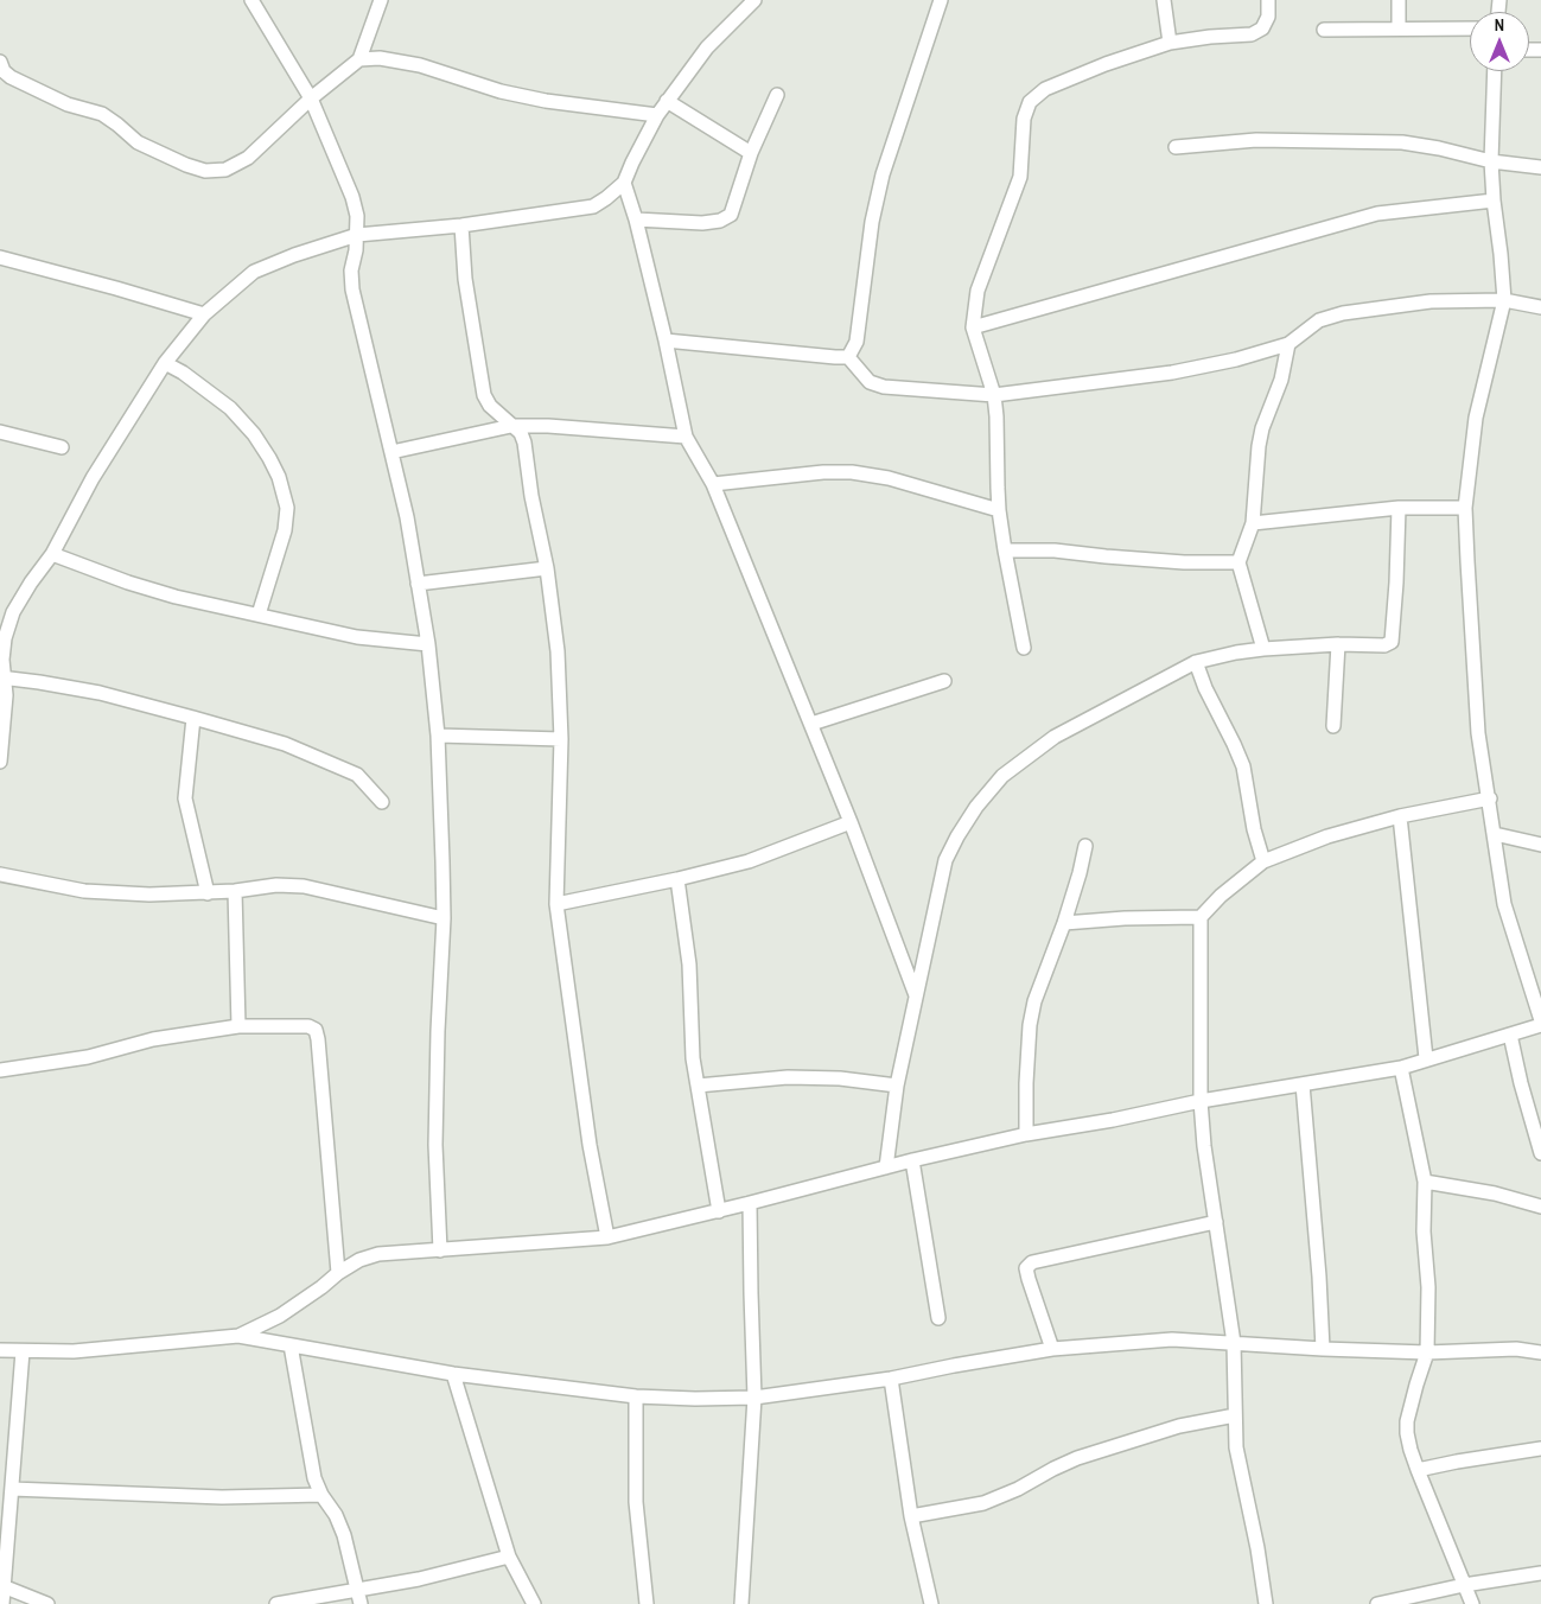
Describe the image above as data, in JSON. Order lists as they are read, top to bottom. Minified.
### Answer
{"north":"top"}
